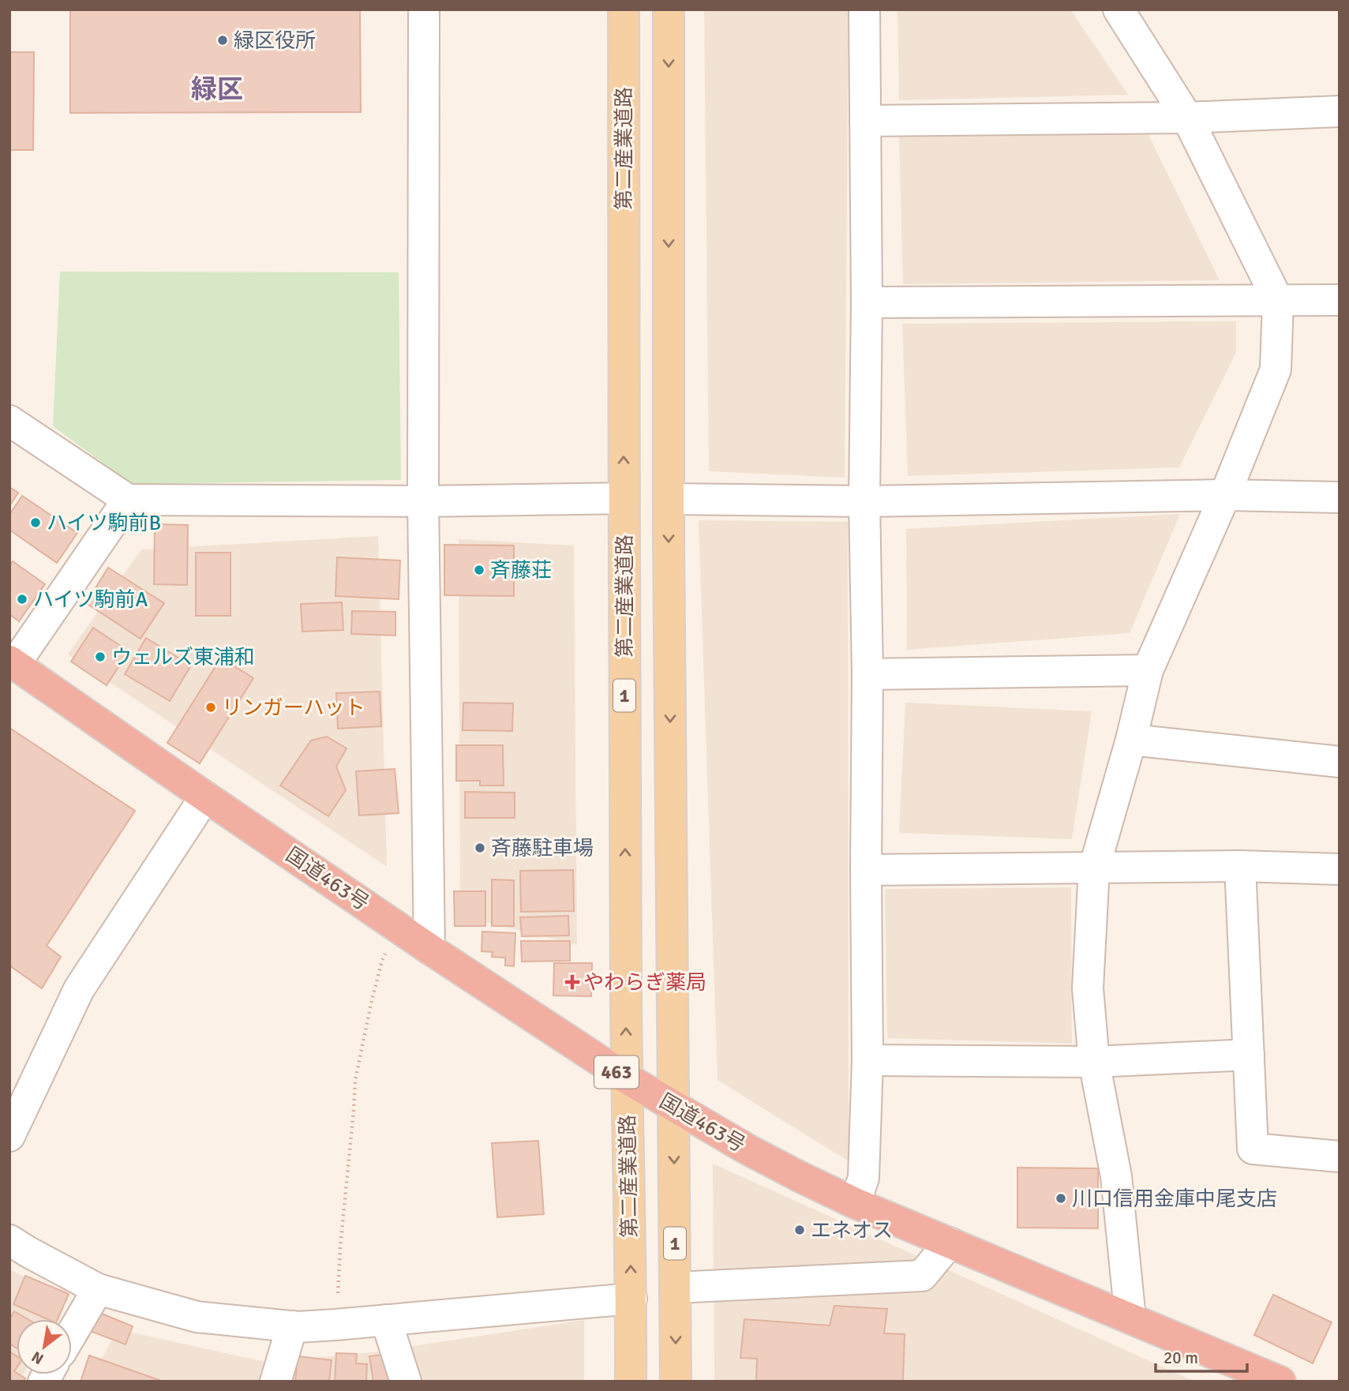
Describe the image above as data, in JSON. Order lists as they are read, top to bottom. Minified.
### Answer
{"streets":{"highway":["国道463号","463"],"main road":["第二産業道路","1"]},"crossings":[["第二産業道路","国道463号"],["1","国道463号"]],"districts":["緑区"],"places":{"other":["緑区役所","ハイツ駒前B","斉藤荘","ハイツ駒前A","ウェルズ東浦和","リンガーハット","斉藤駐車場","川口信用金庫中尾支店","エネオス"],"health":["やわらぎ薬局"]},"scale_bar":"20 m","north":"bottom left"}
